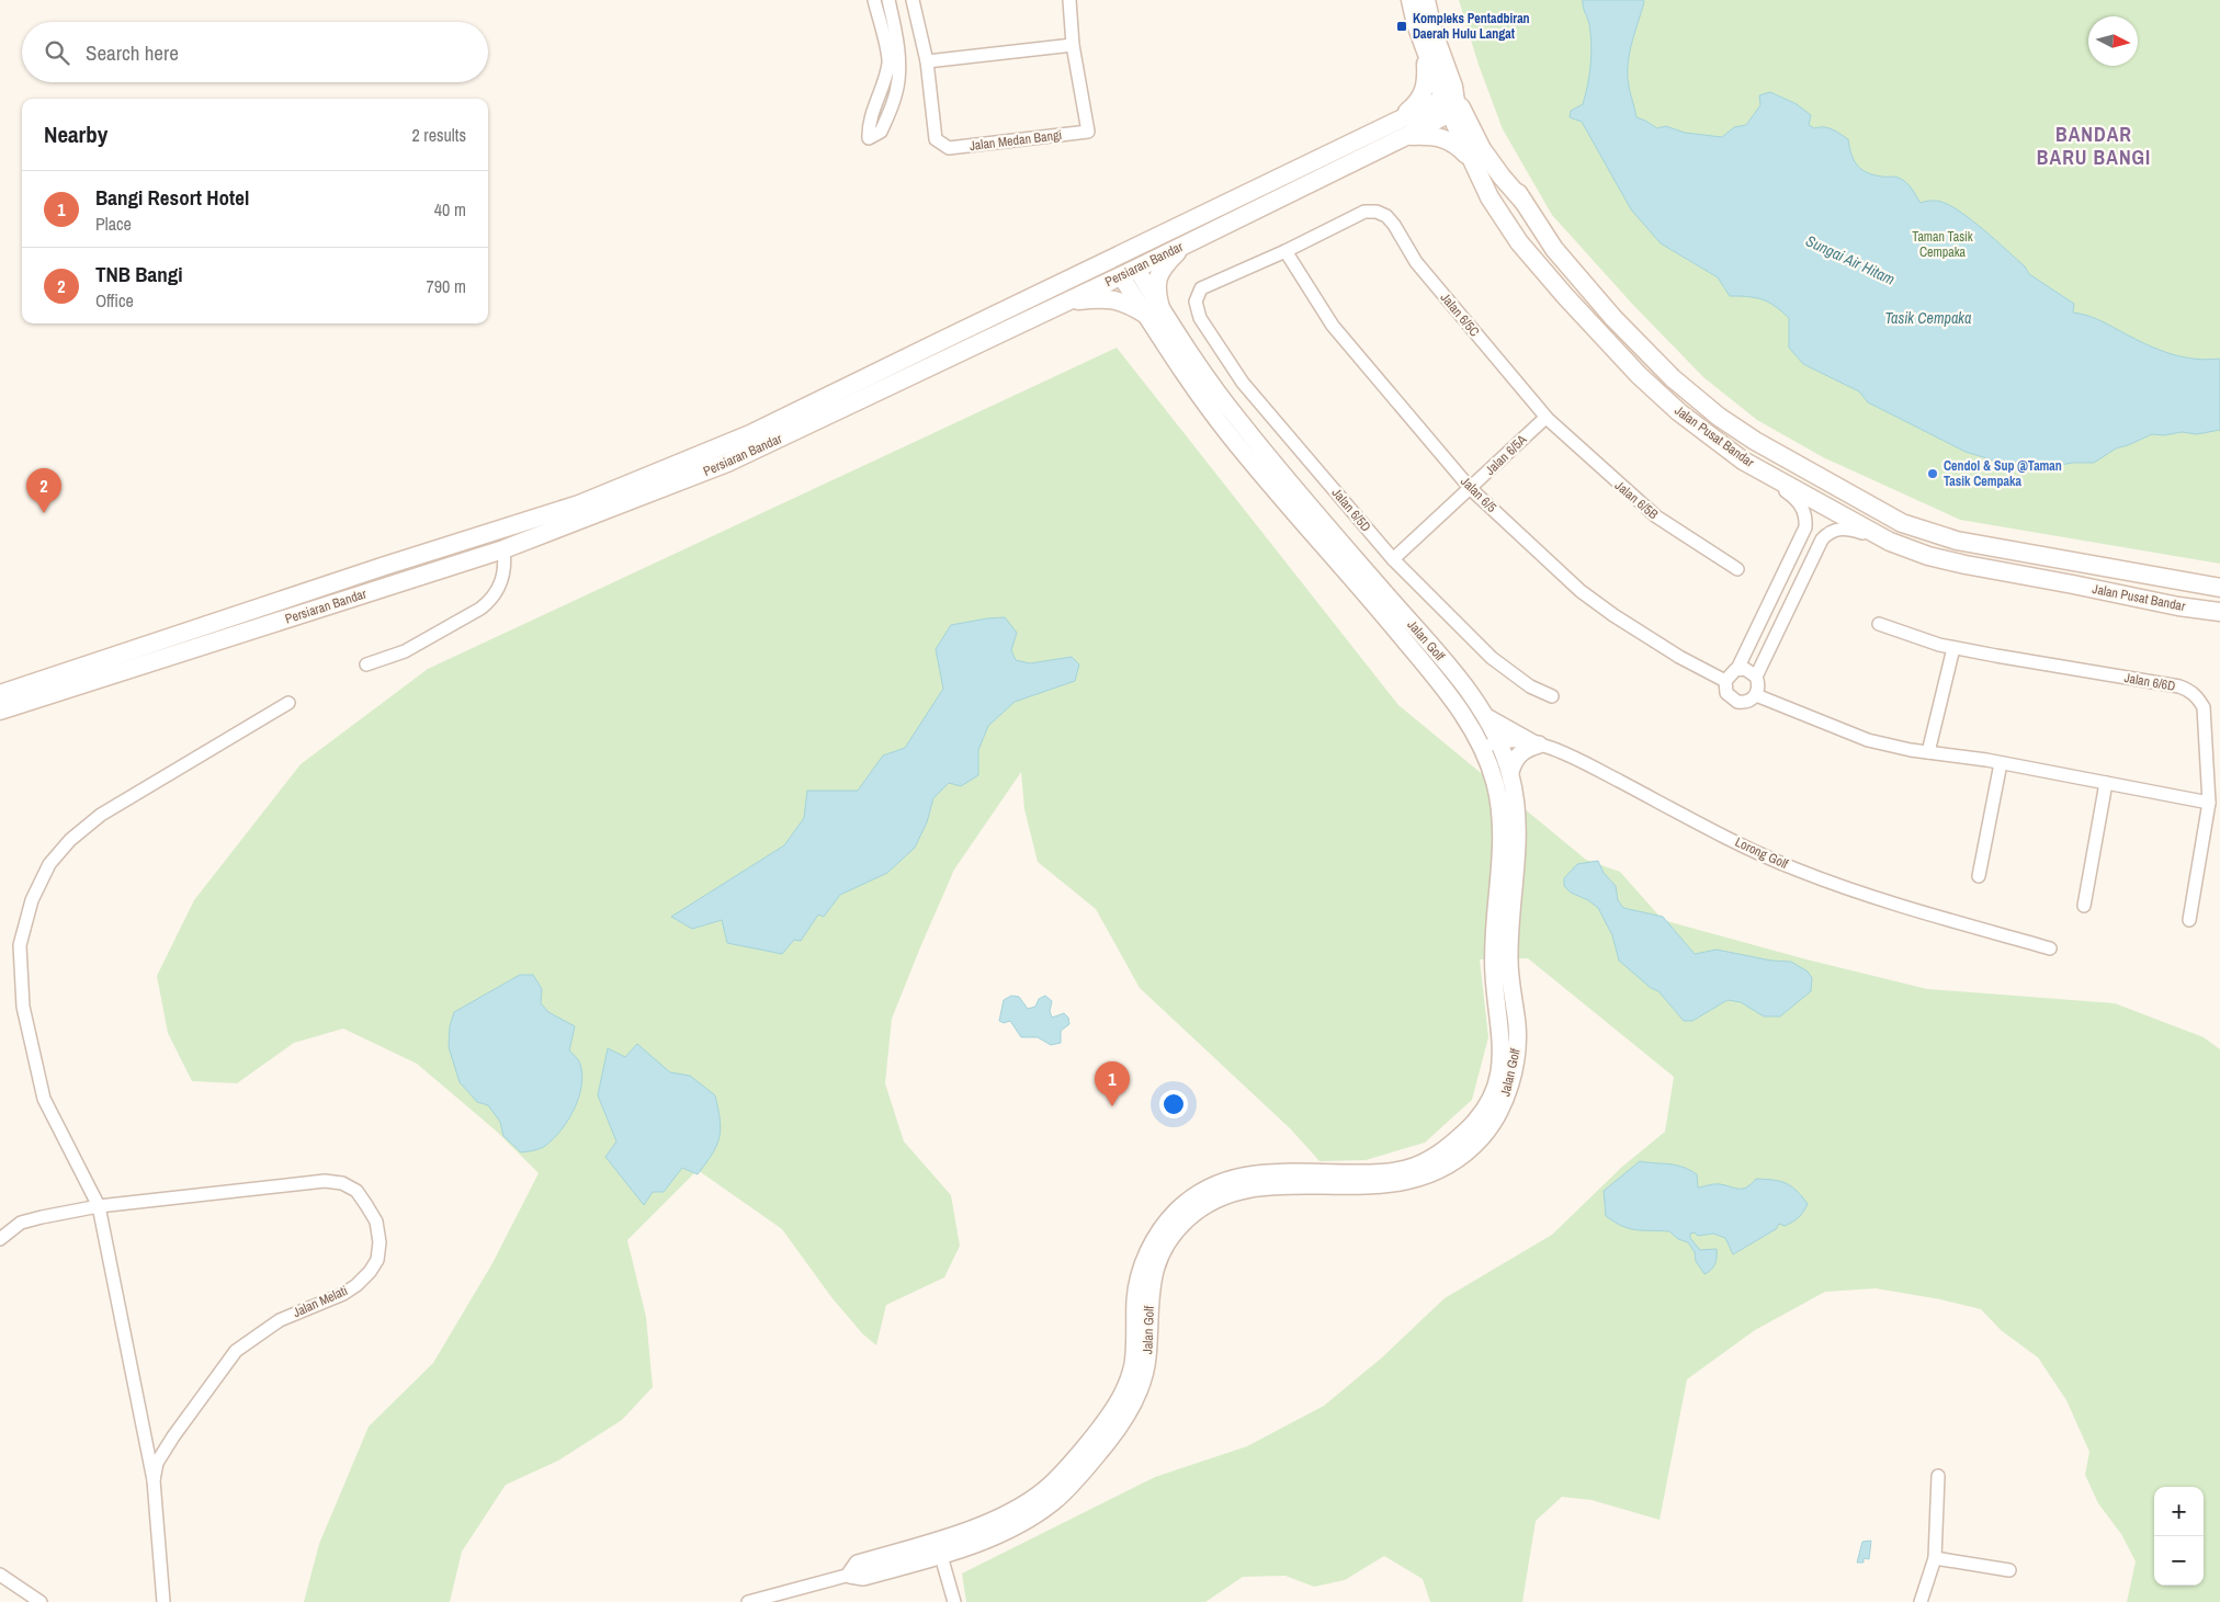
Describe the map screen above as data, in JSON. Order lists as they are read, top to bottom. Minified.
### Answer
{"streets":{"main road":["Persiaran Bandar","Jalan Pusat Bandar"],"street":["Jalan Medan Bangi","Jalan 6/5C","Jalan 6/5A","Jalan 6/5","Jalan 6/5B","Jalan 6/5D","Jalan Golf","Jalan 6/6D","Lorong Golf","Jalan Melati"]},"crossings":[["Persiaran Bandar","Jalan Pusat Bandar"],["Persiaran Bandar","Jalan Golf"],["Jalan 6/5C","Jalan 6/5A"],["Jalan 6/5C","Jalan 6/5"],["Jalan 6/5C","Jalan 6/5B"],["Jalan 6/5C","Jalan 6/5D"],["Jalan 6/5A","Jalan 6/5"],["Jalan 6/5A","Jalan 6/5B"],["Jalan 6/5A","Jalan 6/5D"],["Jalan 6/5","Jalan 6/5D"],["Jalan Golf","Lorong Golf"]],"districts":["BANDAR BARU BANGI"],"water":["Sungai Air Hitam","Tasik Cempaka"],"parks":["Taman Tasik Cempaka"],"places":{"transit":["Kompleks Pentadbiran Daerah Hulu Langat"],"other":["Cendol & Sup @Taman Tasik Cempaka"]},"north":"right","page":{"search":"Search here","heading":["Nearby","2 results"],"list":[{"mark":"1","name":"Bangi Resort Hotel","note":"Place","value":"40 m"},{"mark":"2","name":"TNB Bangi","note":"Office","value":"790 m"}],"pins":["2","1"],"map_buttons":["+","−"]}}
